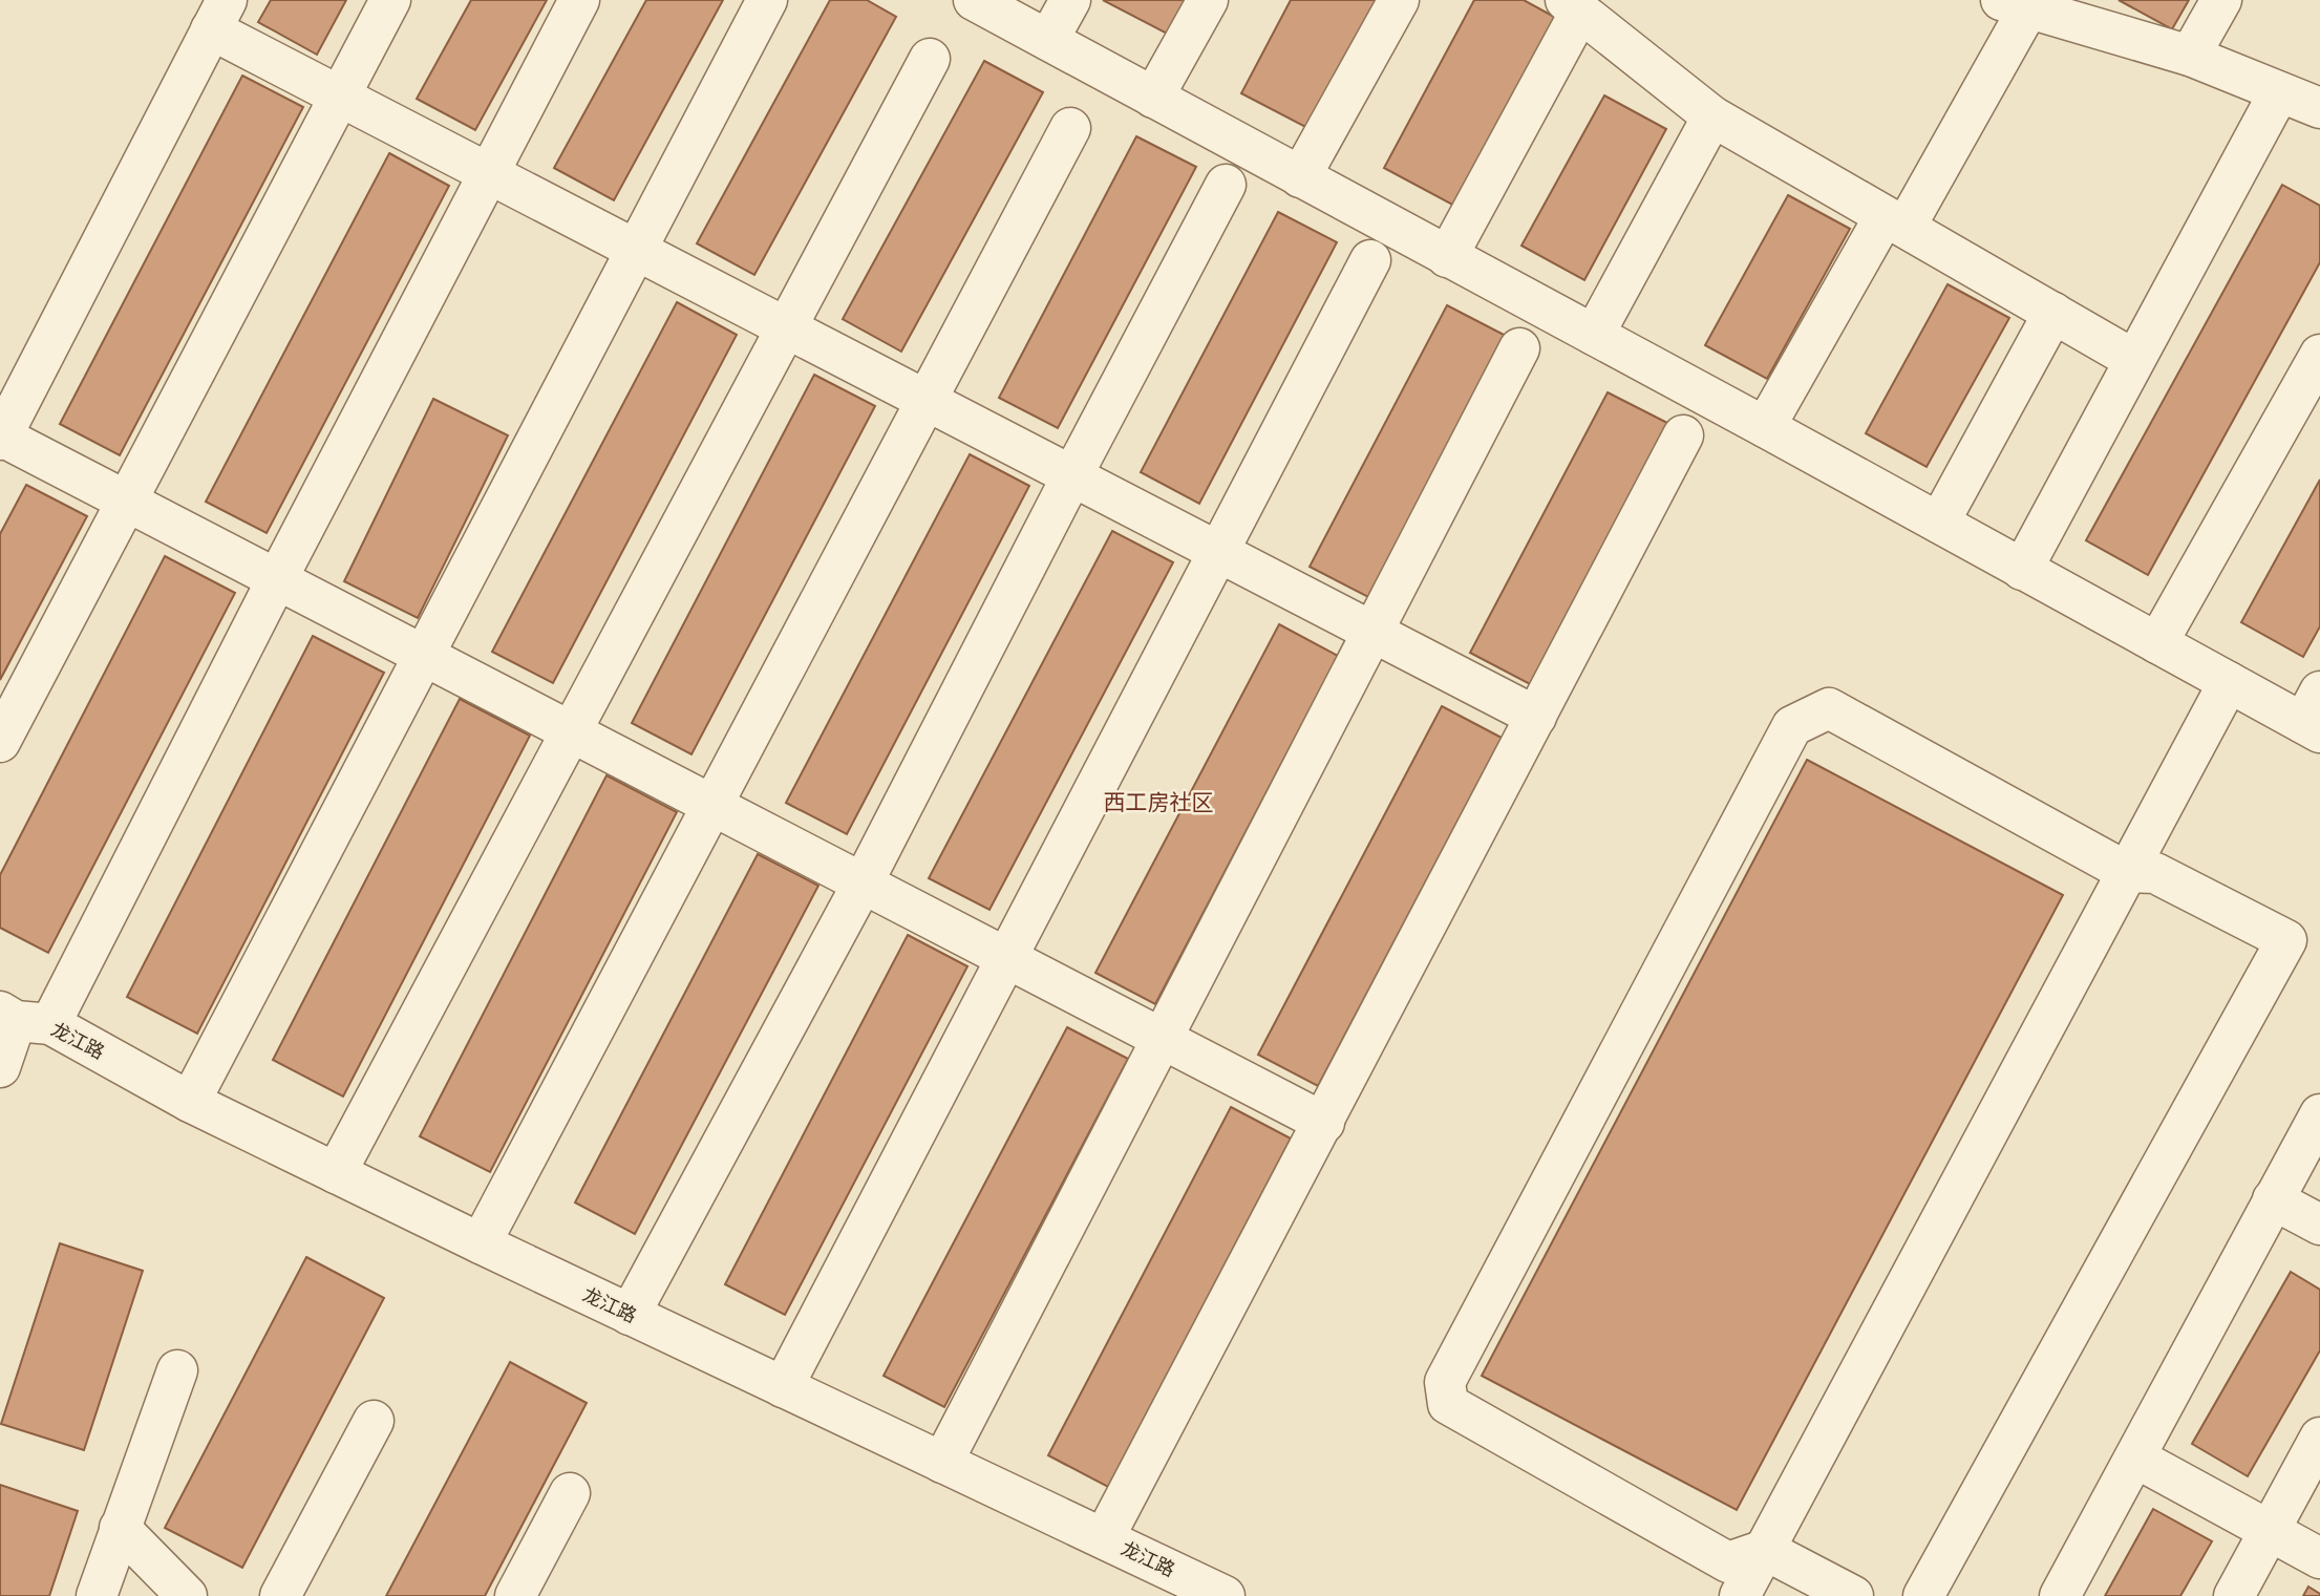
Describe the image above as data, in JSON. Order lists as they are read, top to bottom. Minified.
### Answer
{"streets":{"street":["龙江路"]},"districts":["西工房社区"]}
